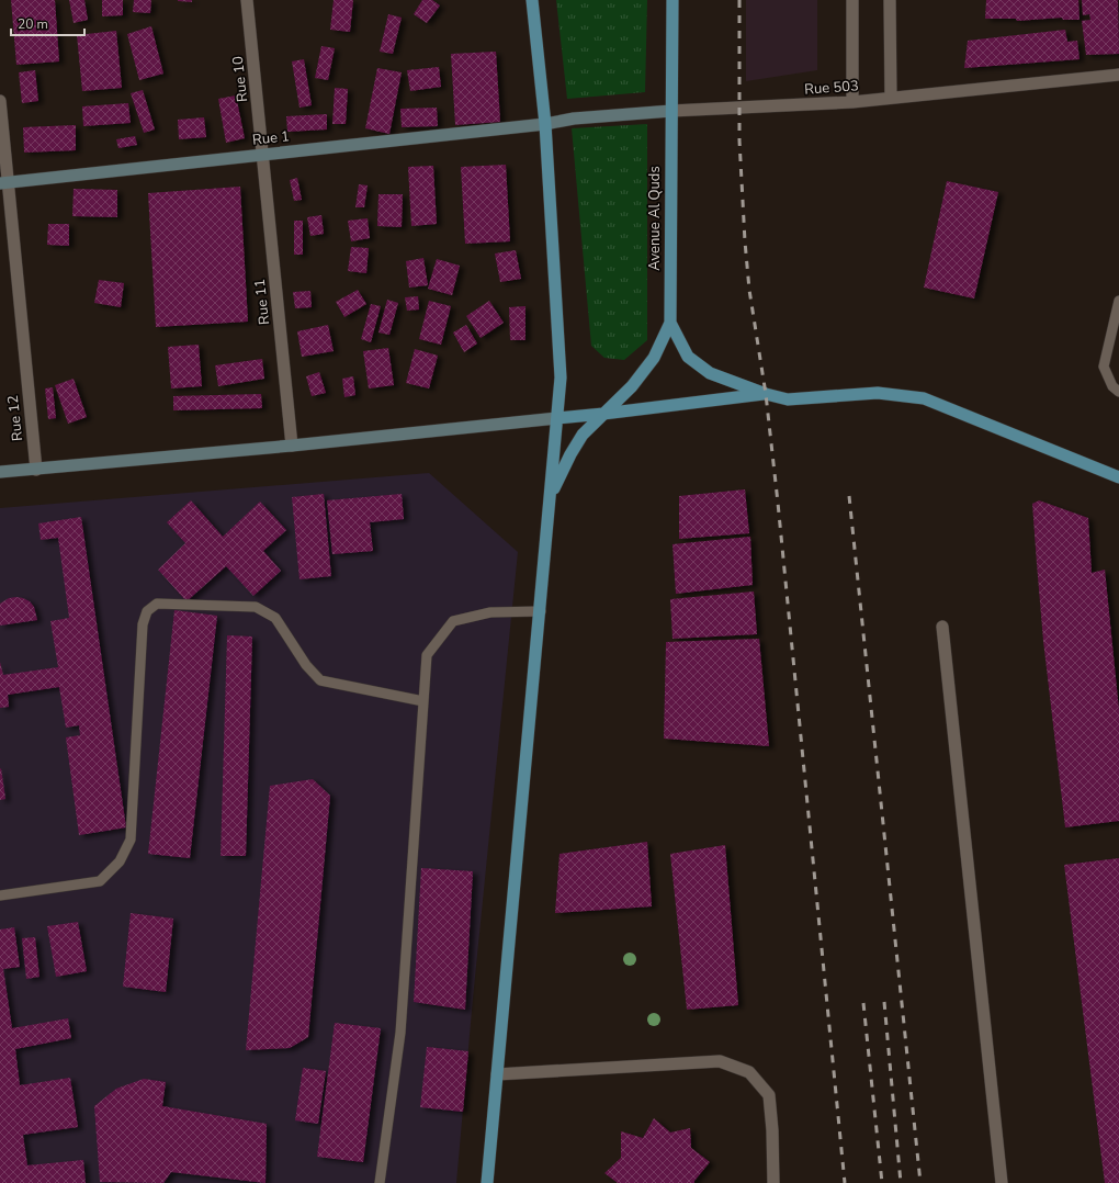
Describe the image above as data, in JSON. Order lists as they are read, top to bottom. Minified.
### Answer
{"streets":{"main road":["Rue 503","Rue 1","Avenue Al Quds"],"street":["Rue 10","Rue 11","Rue 12"]},"crossings":[["Rue 10","Rue 1"],["Rue 10","Rue 11"],["Rue 503","Rue 1"],["Rue 503","Avenue Al Quds"],["Rue 1","Rue 11"],["Rue 1","Rue 12"]],"scale_bar":"20 m"}
